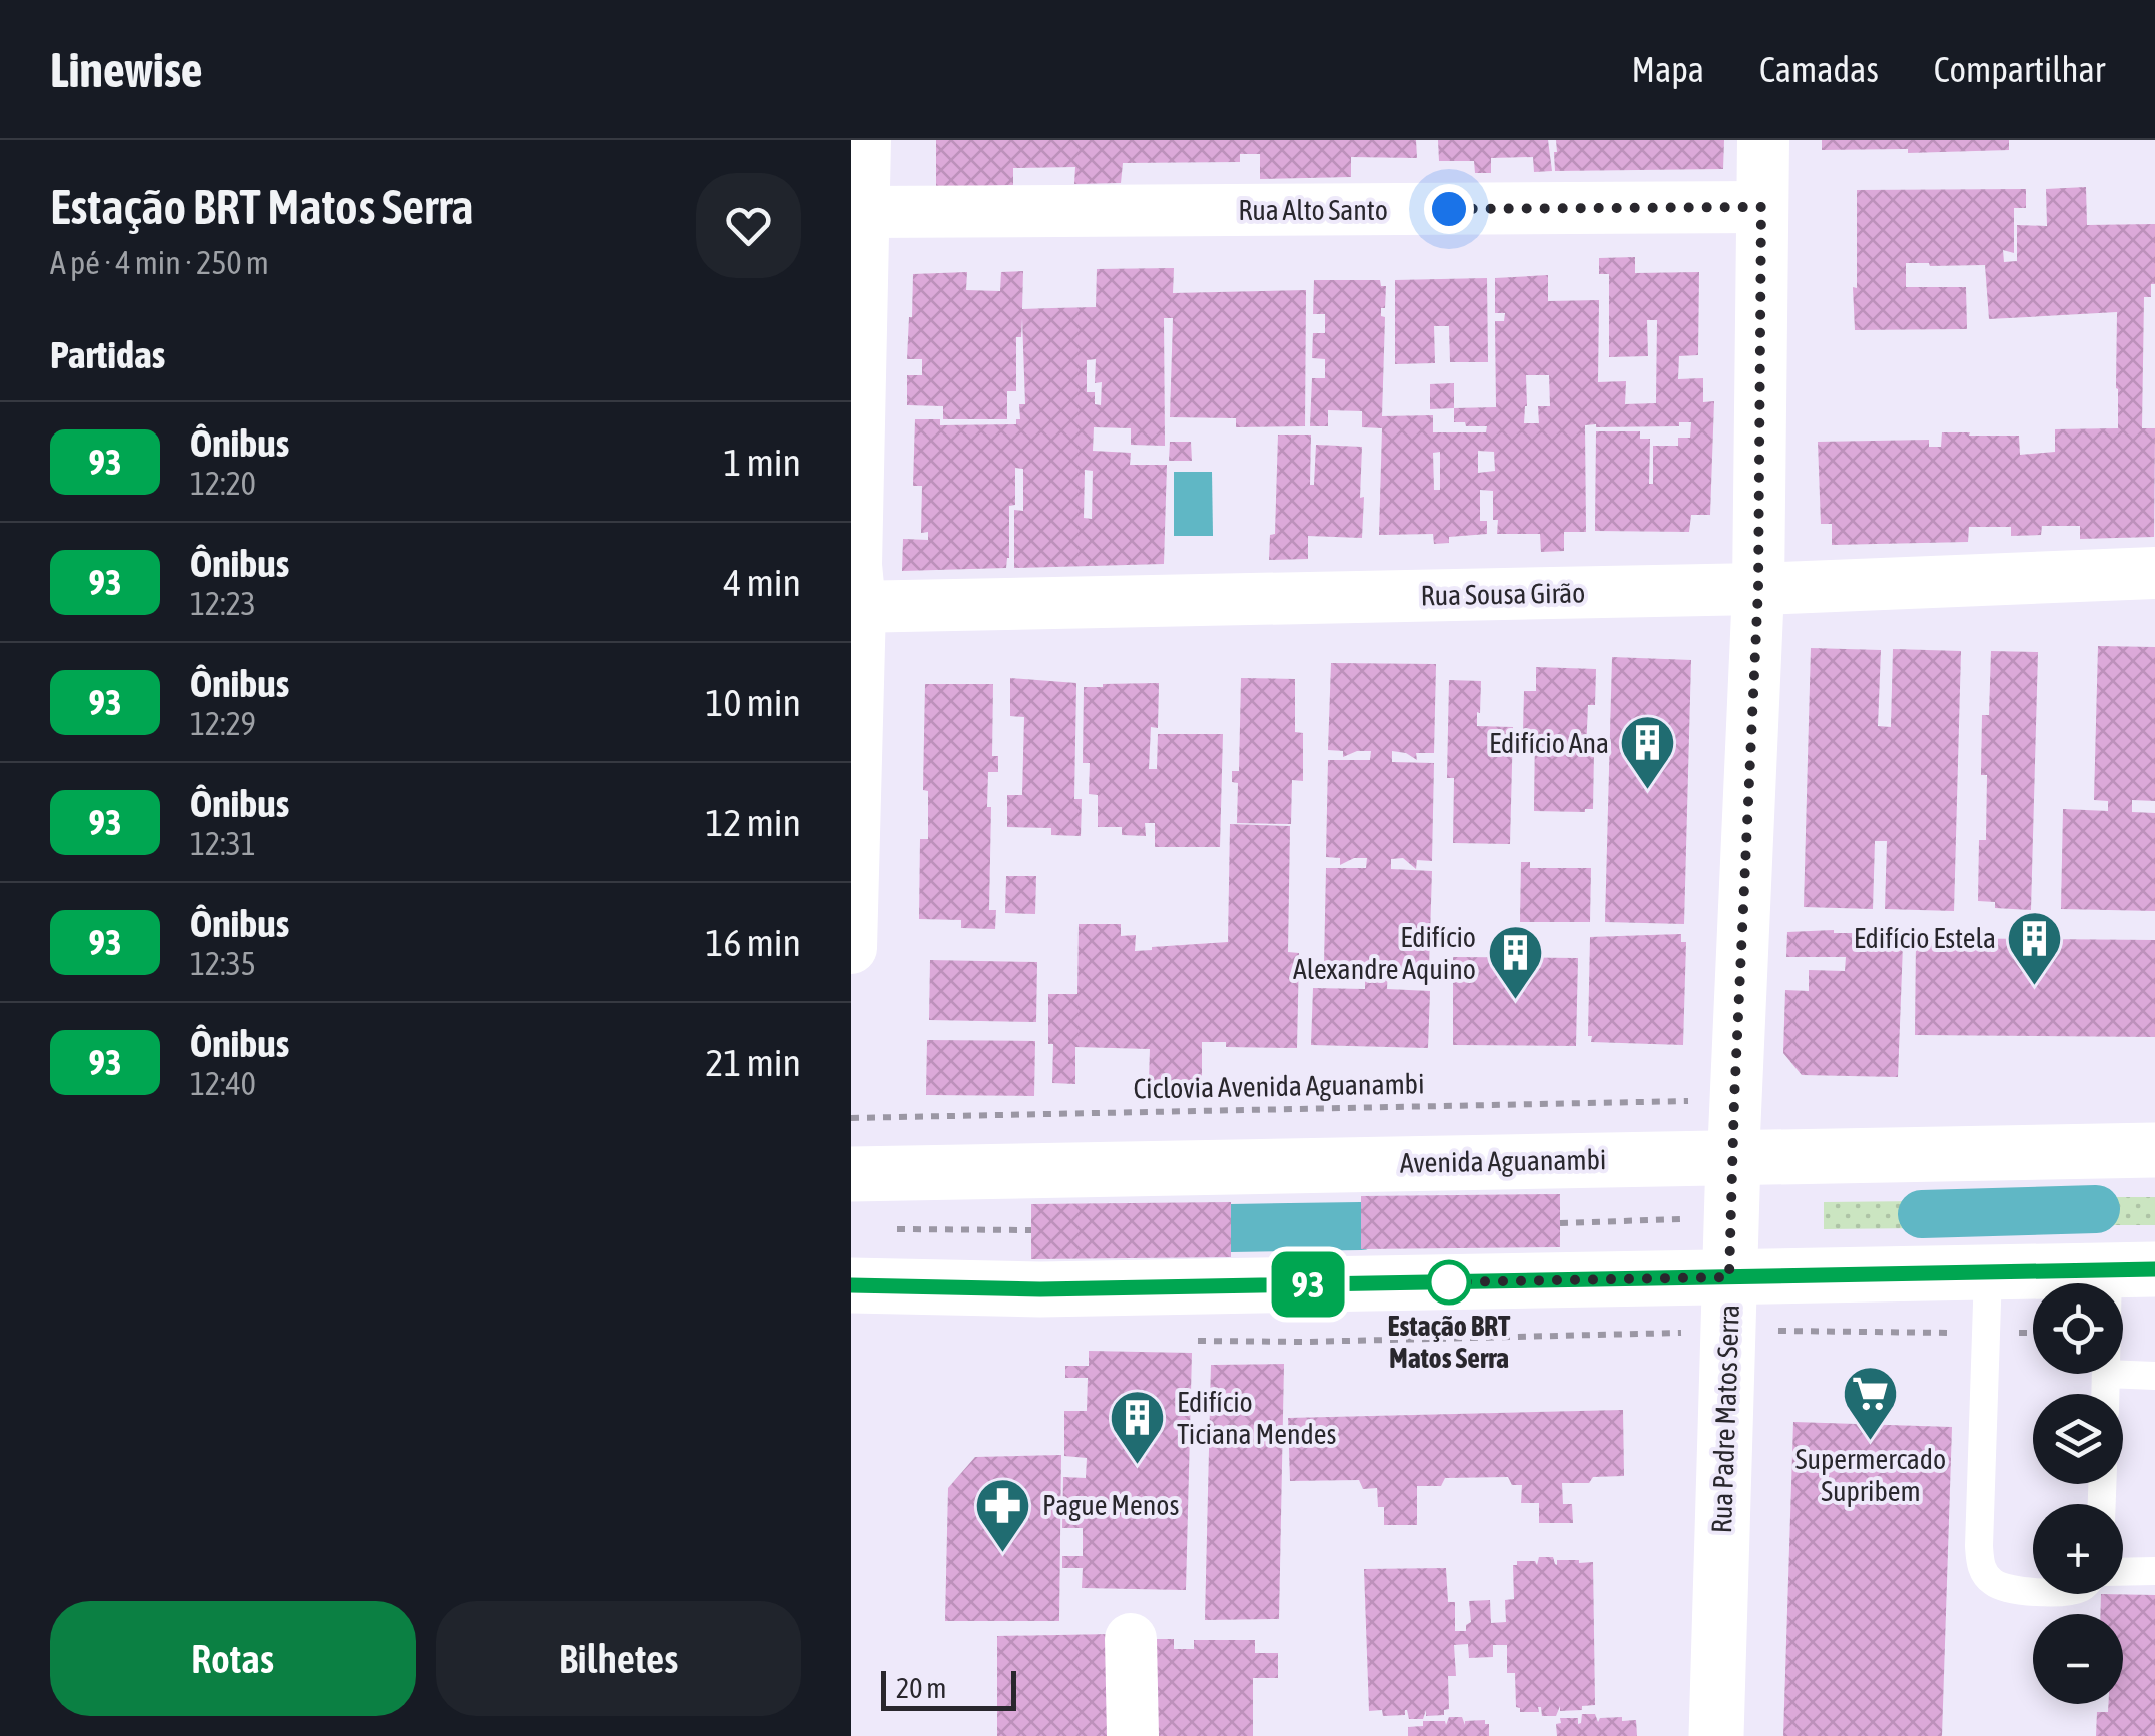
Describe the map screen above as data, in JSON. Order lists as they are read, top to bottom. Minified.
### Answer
{"streets":{"main road":["Avenida Aguanambi","Rua Padre Matos Serra"],"street":["Rua Alto Santo","Rua Sousa Girão"],"path":["Ciclovia Avenida Aguanambi"]},"crossings":[["Rua Alto Santo","Rua Padre Matos Serra"],["Rua Sousa Girão","Rua Padre Matos Serra"],["Avenida Aguanambi","Rua Padre Matos Serra"]],"places":{"building":["Edifício Ana","Edifício Estela","Edifício Alexandre Aquino","Edifício Ticiana Mendes"],"other":["Estação BRT Matos Serra"],"supermarket":["Supermercado Supribem"],"pharmacy":["Pague Menos"]},"lines":["bus line 93"],"scale_bar":"20 m","page":{"header":"Linewise","nav":["Mapa","Camadas","Compartilhar"],"heading":[["Estação BRT Matos Serra","A pé · 4 min · 250 m"],"Partidas"],"on_map":"93","list":[{"mark":"93","name":"Ônibus","note":"12:20","value":"1 min"},{"mark":"93","name":"Ônibus","note":"12:23","value":"4 min"},{"mark":"93","name":"Ônibus","note":"12:29","value":"10 min"},{"mark":"93","name":"Ônibus","note":"12:31","value":"12 min"},{"mark":"93","name":"Ônibus","note":"12:35","value":"16 min"},{"mark":"93","name":"Ônibus","note":"12:40","value":"21 min"}],"map_buttons":["+","−"],"buttons":["Rotas","Bilhetes"],"scale":"20 m"}}
